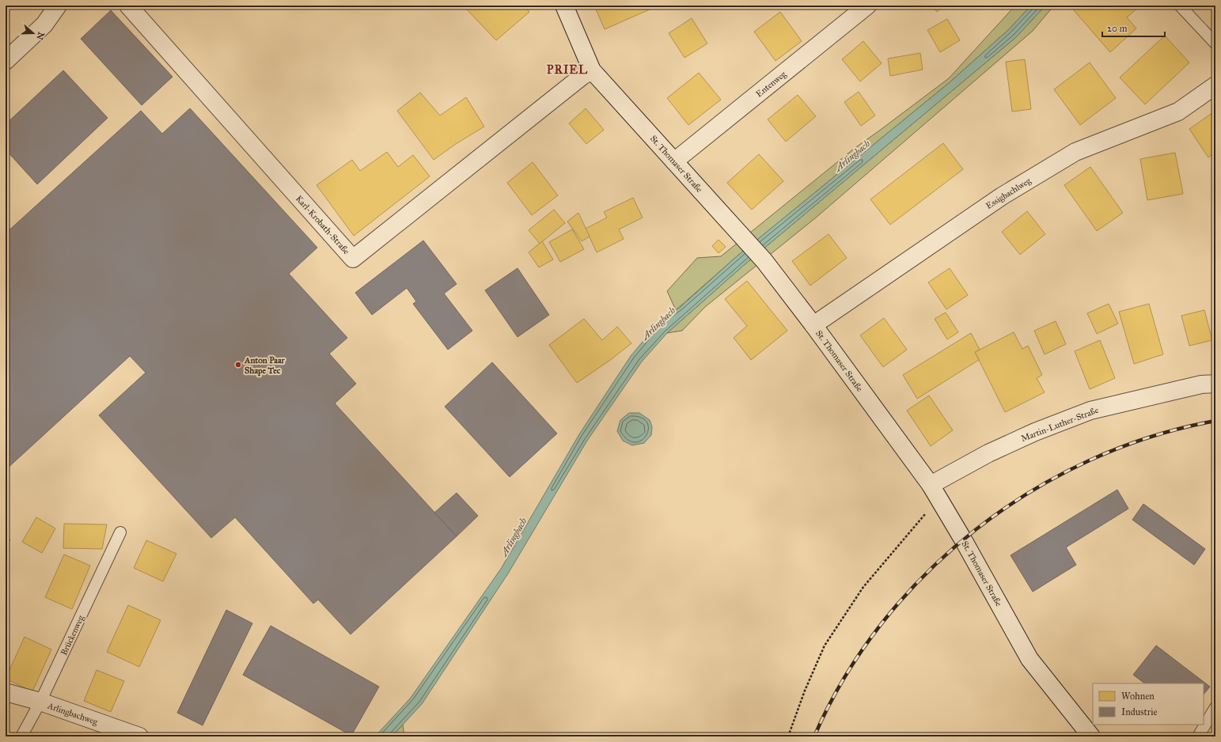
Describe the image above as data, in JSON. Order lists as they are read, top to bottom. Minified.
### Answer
{"streets":{"street":["Entenweg","St. Thomaser Straße","Essigbachlweg","Karl-Krobath-Straße","Martin-Luther-Straße","Arlingbachweg"],"lane":["Brückenweg"]},"crossings":[["Entenweg","St. Thomaser Straße"],["St. Thomaser Straße","Essigbachlweg"],["St. Thomaser Straße","Karl-Krobath-Straße"],["St. Thomaser Straße","Martin-Luther-Straße"],["Brückenweg","Arlingbachweg"]],"districts":["PRIEL"],"water":["Arlingbach"],"places":["Anton Paar Shape Tec"],"legend":["Wohnen","Industrie"],"scale_bar":"20 m","north":"right"}
